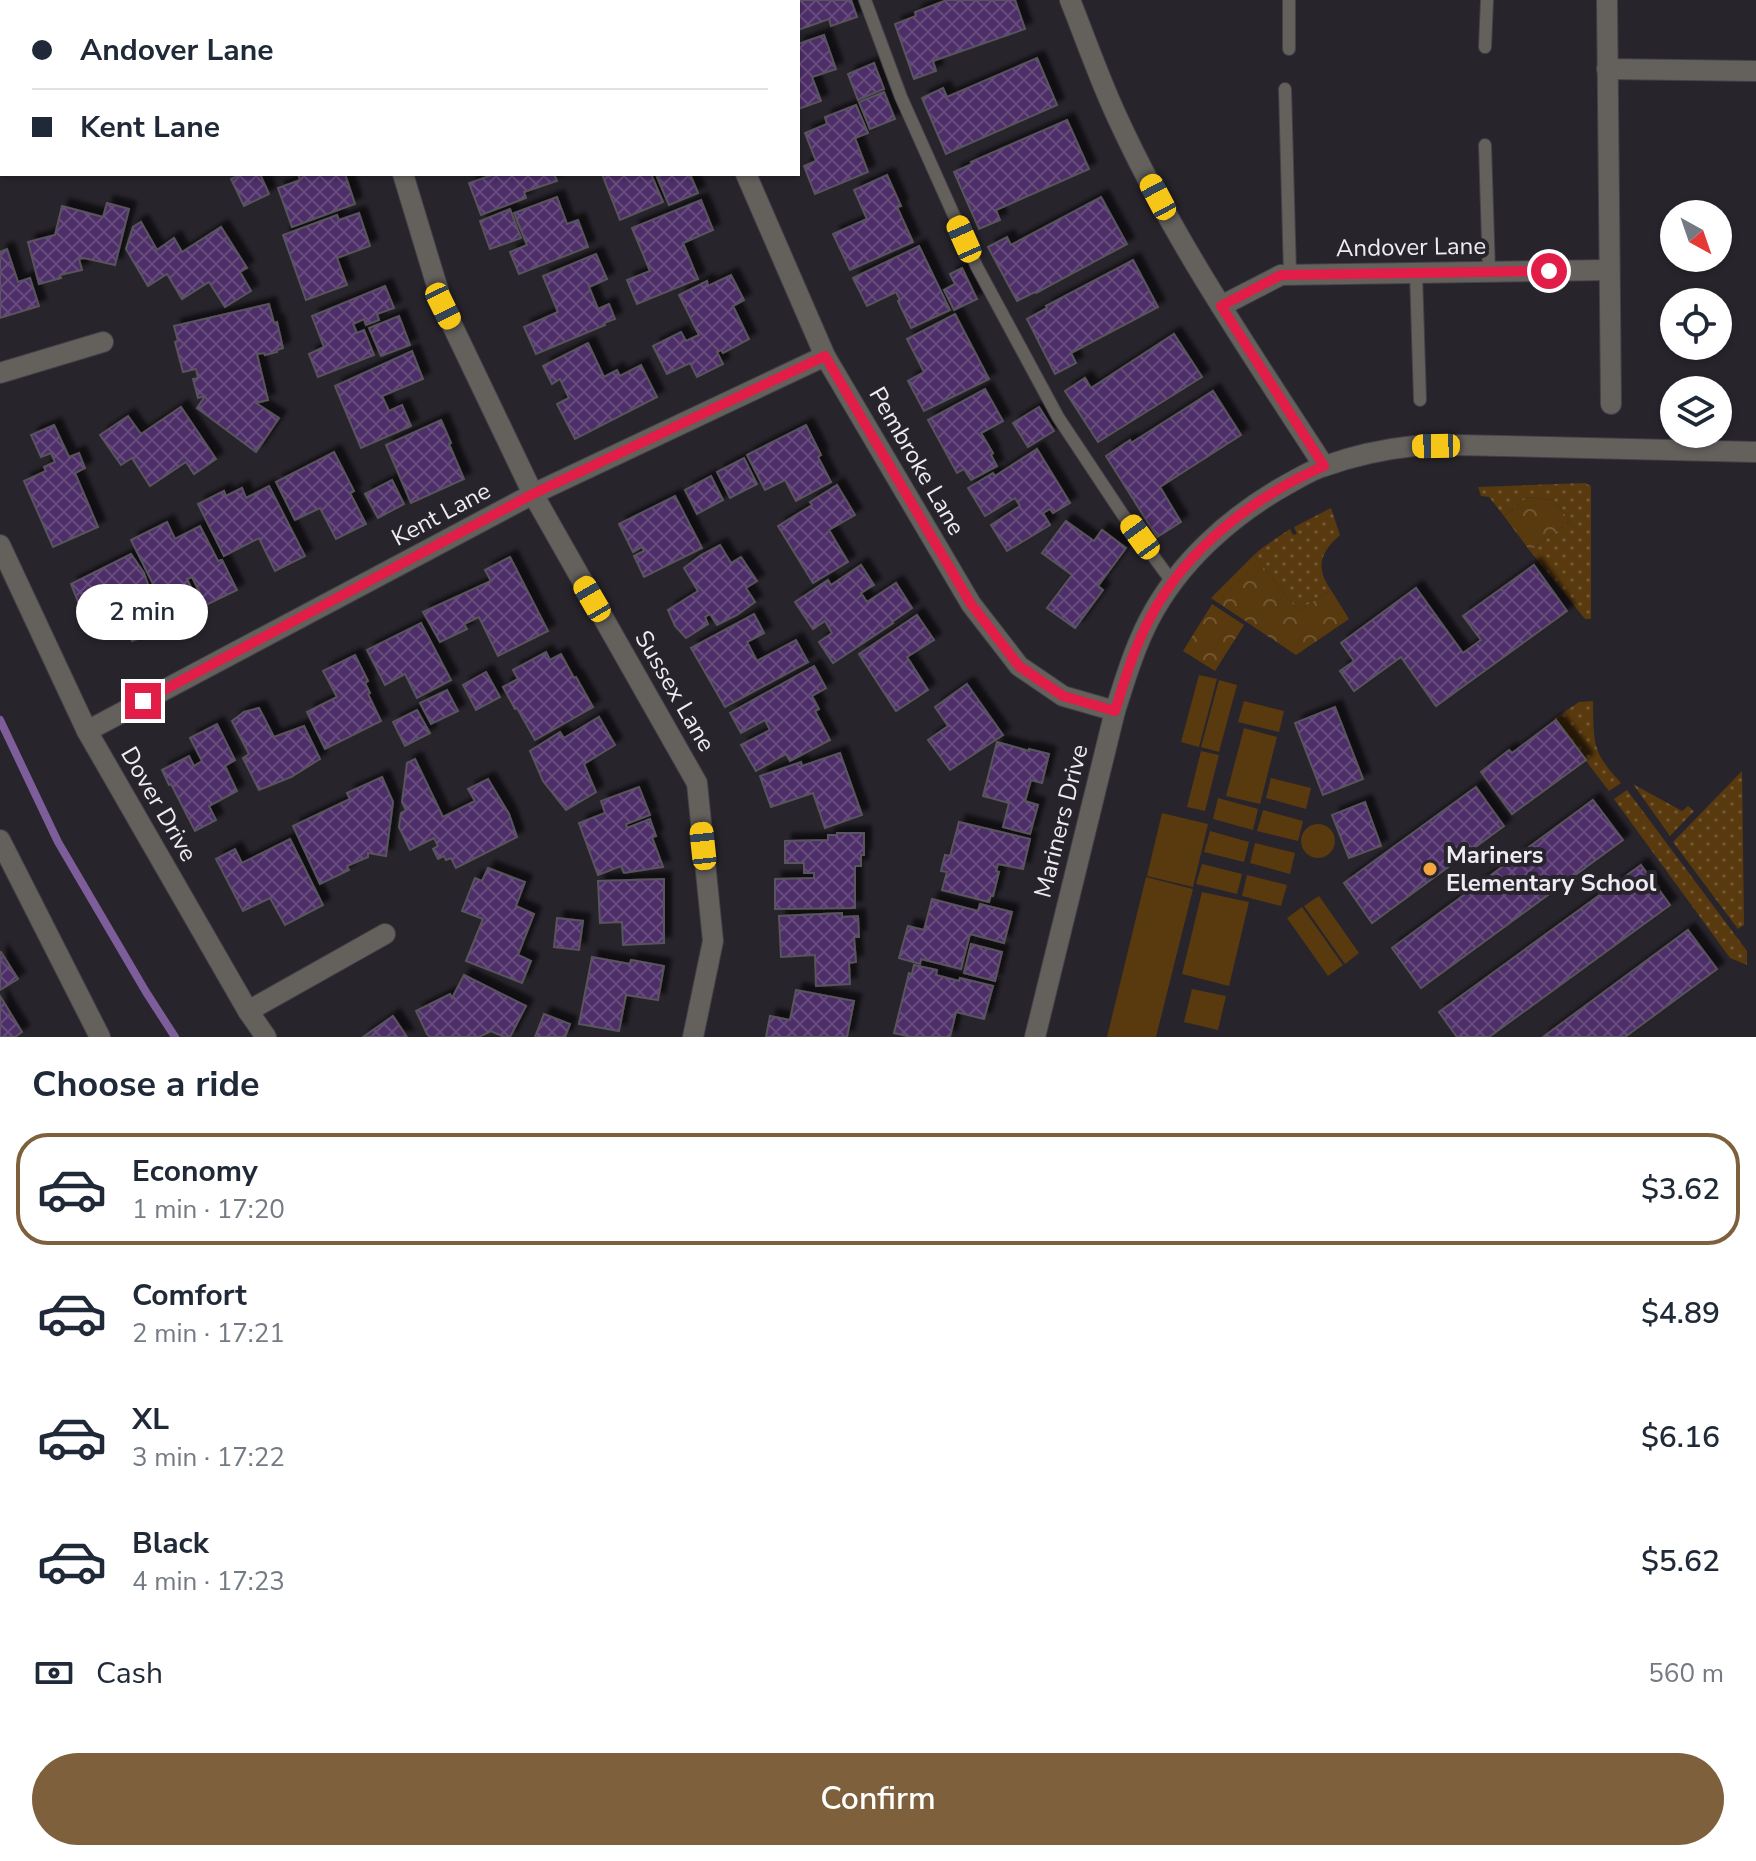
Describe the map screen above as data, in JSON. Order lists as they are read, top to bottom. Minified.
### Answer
{"streets":{"street":["Andover Lane","Pembroke Lane","Kent Lane","Sussex Lane","Dover Drive","Mariners Drive"]},"crossings":[["Pembroke Lane","Kent Lane"],["Pembroke Lane","Mariners Drive"],["Kent Lane","Sussex Lane"],["Kent Lane","Dover Drive"]],"places":["Mariners Elementary School"],"north":"bottom right","page":{"banner":["Andover Lane","Kent Lane"],"bubble":"2 min","heading":"Choose a ride","list":[{"name":"Economy","note":"1 min · 17:20","value":"$3.62"},{"name":"Comfort","note":"2 min · 17:21","value":"$4.89"},{"name":"XL","note":"3 min · 17:22","value":"$6.16"},{"name":"Black","note":"4 min · 17:23","value":"$5.62"}],"pay":["Cash","560 m"],"buttons":"Confirm"}}
